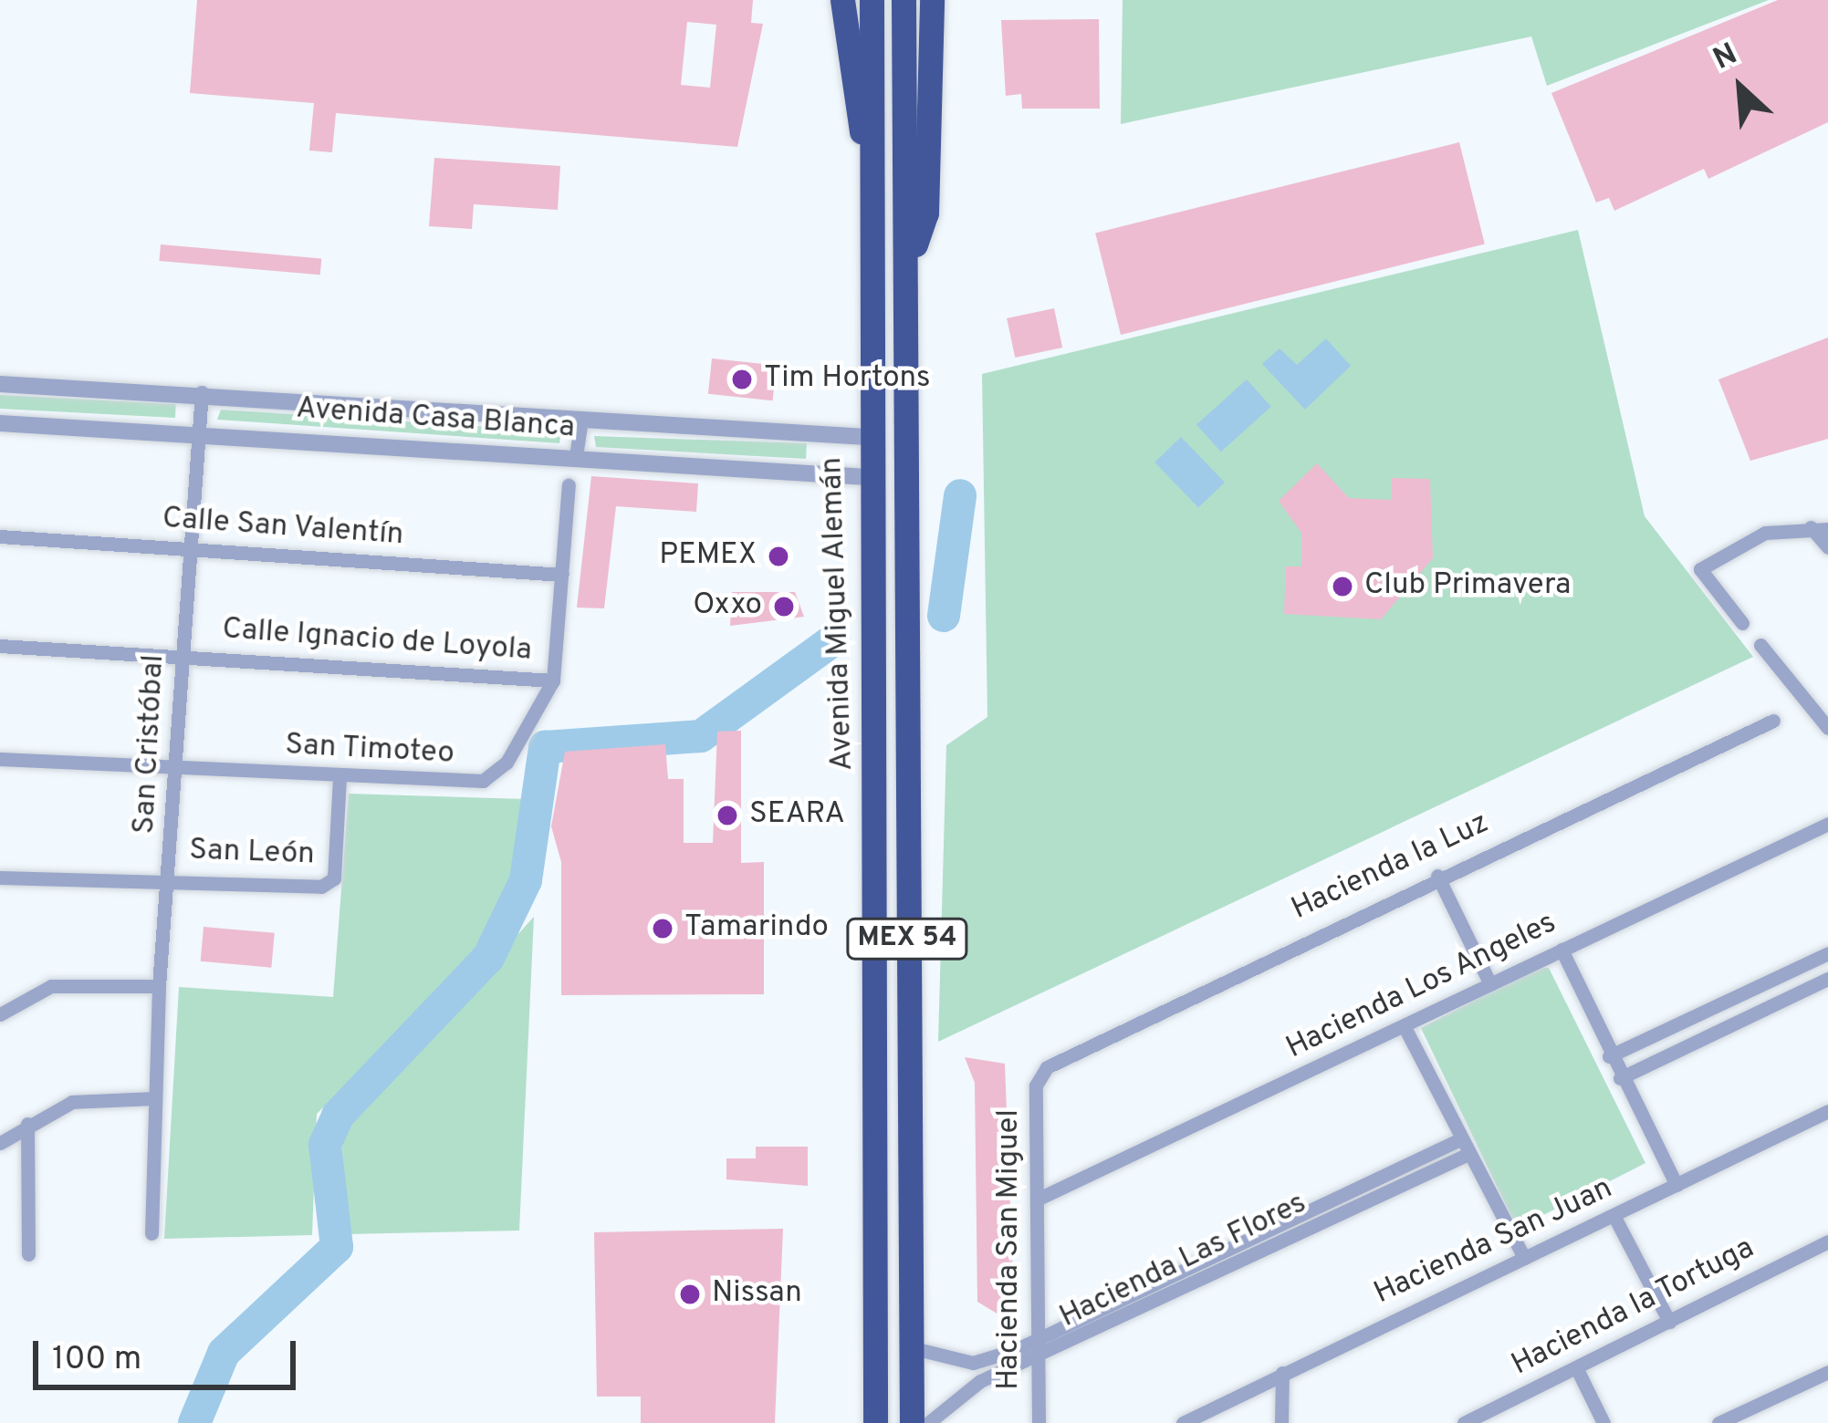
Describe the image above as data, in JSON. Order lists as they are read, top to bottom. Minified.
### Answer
{"streets":{"highway":["Avenida Miguel Alemán","MEX 54"],"street":["Avenida Casa Blanca","Calle San Valentín","Calle Ignacio de Loyola","San Cristóbal","San Timoteo","San León","Hacienda la Luz","Hacienda Los Angeles","Hacienda San Juan","Hacienda San Miguel","Hacienda Las Flores","Hacienda la Tortuga"]},"crossings":[["Avenida Casa Blanca","Avenida Miguel Alemán"],["Avenida Casa Blanca","San Cristóbal"],["Calle San Valentín","San Cristóbal"],["Calle San Valentín","San Timoteo"],["Calle Ignacio de Loyola","San Cristóbal"],["Calle Ignacio de Loyola","San Timoteo"],["San Cristóbal","San Timoteo"],["San Cristóbal","San León"],["San Timoteo","San León"],["Hacienda la Luz","Hacienda San Miguel"],["MEX 54","Hacienda Las Flores"],["Hacienda Los Angeles","Hacienda San Miguel"],["Hacienda San Miguel","Hacienda Las Flores"]],"places":["Tim Hortons","PEMEX","Club Primavera","Oxxo","SEARA","Tamarindo","Nissan"],"scale_bar":"100 m","north":"top left"}
